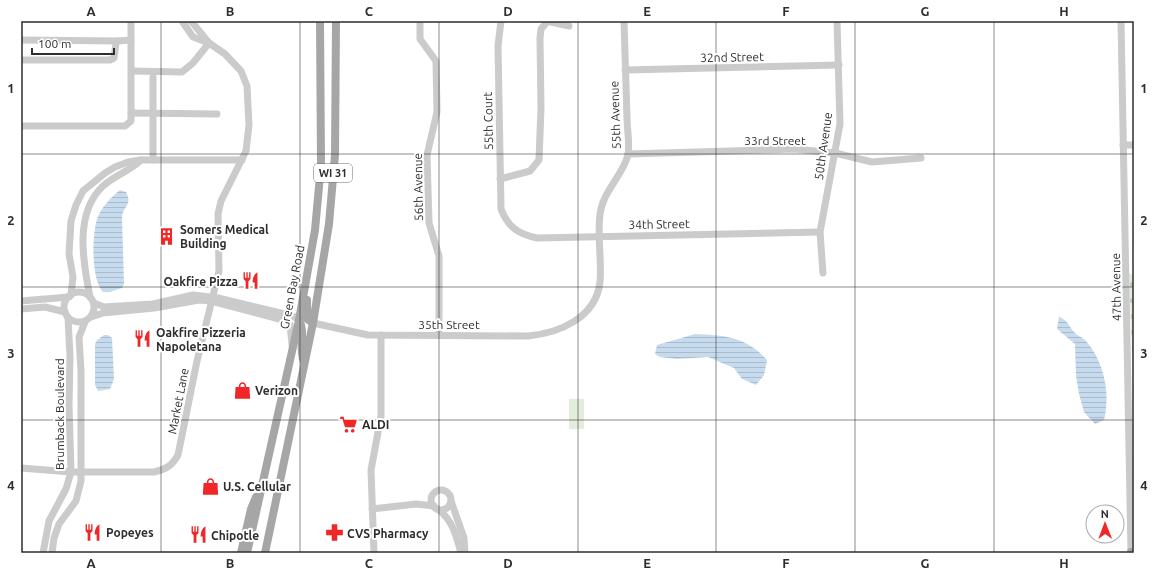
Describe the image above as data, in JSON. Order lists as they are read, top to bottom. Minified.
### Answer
{"streets":{"main road":["WI 31","Green Bay Road"],"street":["32nd Street","55th Avenue","55th Court","33rd Street","50th Avenue","56th Avenue","34th Street","47th Avenue","35th Street","Market Lane","Brumback Boulevard"]},"crossings":[["32nd Street","55th Avenue"],["32nd Street","50th Avenue"],["55th Avenue","33rd Street"],["55th Avenue","34th Street"],["55th Avenue","35th Street"],["55th Court","34th Street"],["33rd Street","50th Avenue"],["50th Avenue","34th Street"],["WI 31","35th Street"],["56th Avenue","35th Street"],["Market Lane","Brumback Boulevard"]],"places":{"building":["Somers Medical Building"],"restaurant":["Oakfire Pizza","Oakfire Pizzeria Napoletana","Popeyes","Chipotle"],"shop":["Verizon","U.S. Cellular"],"supermarket":["ALDI"],"pharmacy":["CVS Pharmacy"]},"scale_bar":"100 m","north":"top","grid":{"columns":["A","B","C","D","E","F","G","H"],"rows":["1","2","3","4"]}}
